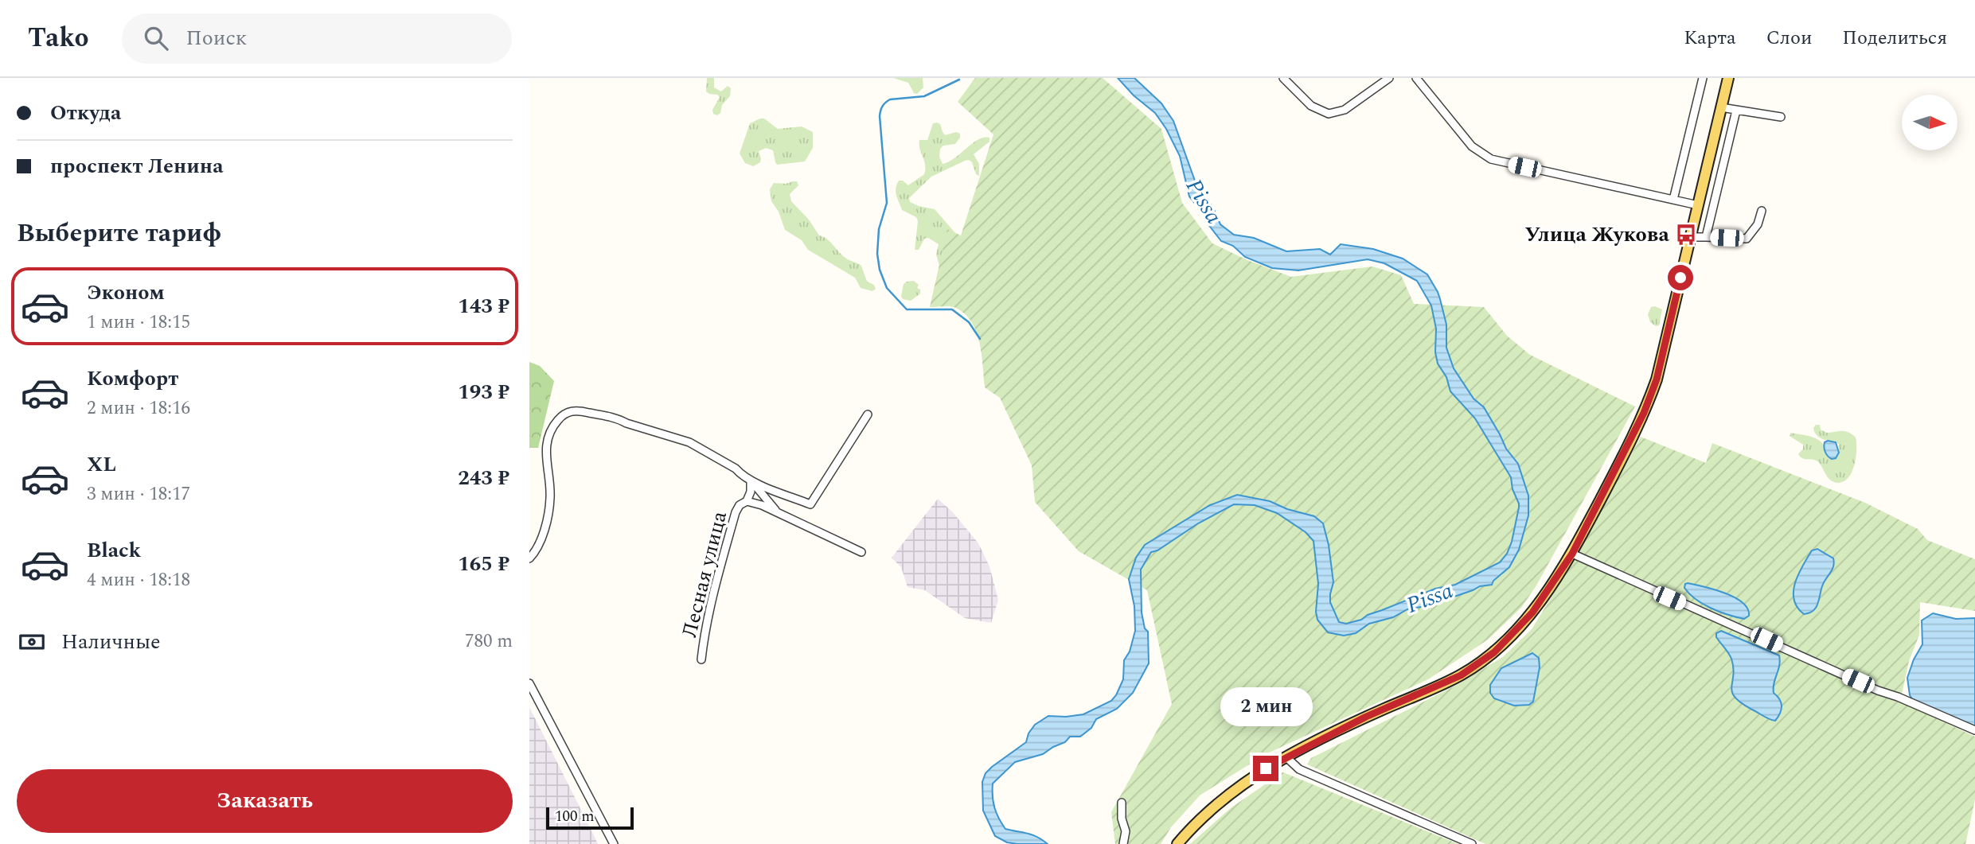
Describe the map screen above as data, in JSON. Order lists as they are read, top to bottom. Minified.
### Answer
{"streets":{"street":["Лесная улица"]},"water":["Pissa"],"places":{"bus stop":["Улица Жукова"]},"scale_bar":"100 m","north":"right","page":{"header":"Tako","search":"Поиск","nav":["Карта","Слои","Поделиться"],"banner":["Откуда","проспект Ленина"],"heading":"Выберите тариф","list":[{"name":"Эконом","note":"1 мин · 18:15","value":"143 ₽"},{"name":"Комфорт","note":"2 мин · 18:16","value":"193 ₽"},{"name":"XL","note":"3 мин · 18:17","value":"243 ₽"},{"name":"Black","note":"4 мин · 18:18","value":"165 ₽"}],"pay":["Наличные","780 m"],"bubble":"2 мин","buttons":"Заказать","scale":"100 m"}}
